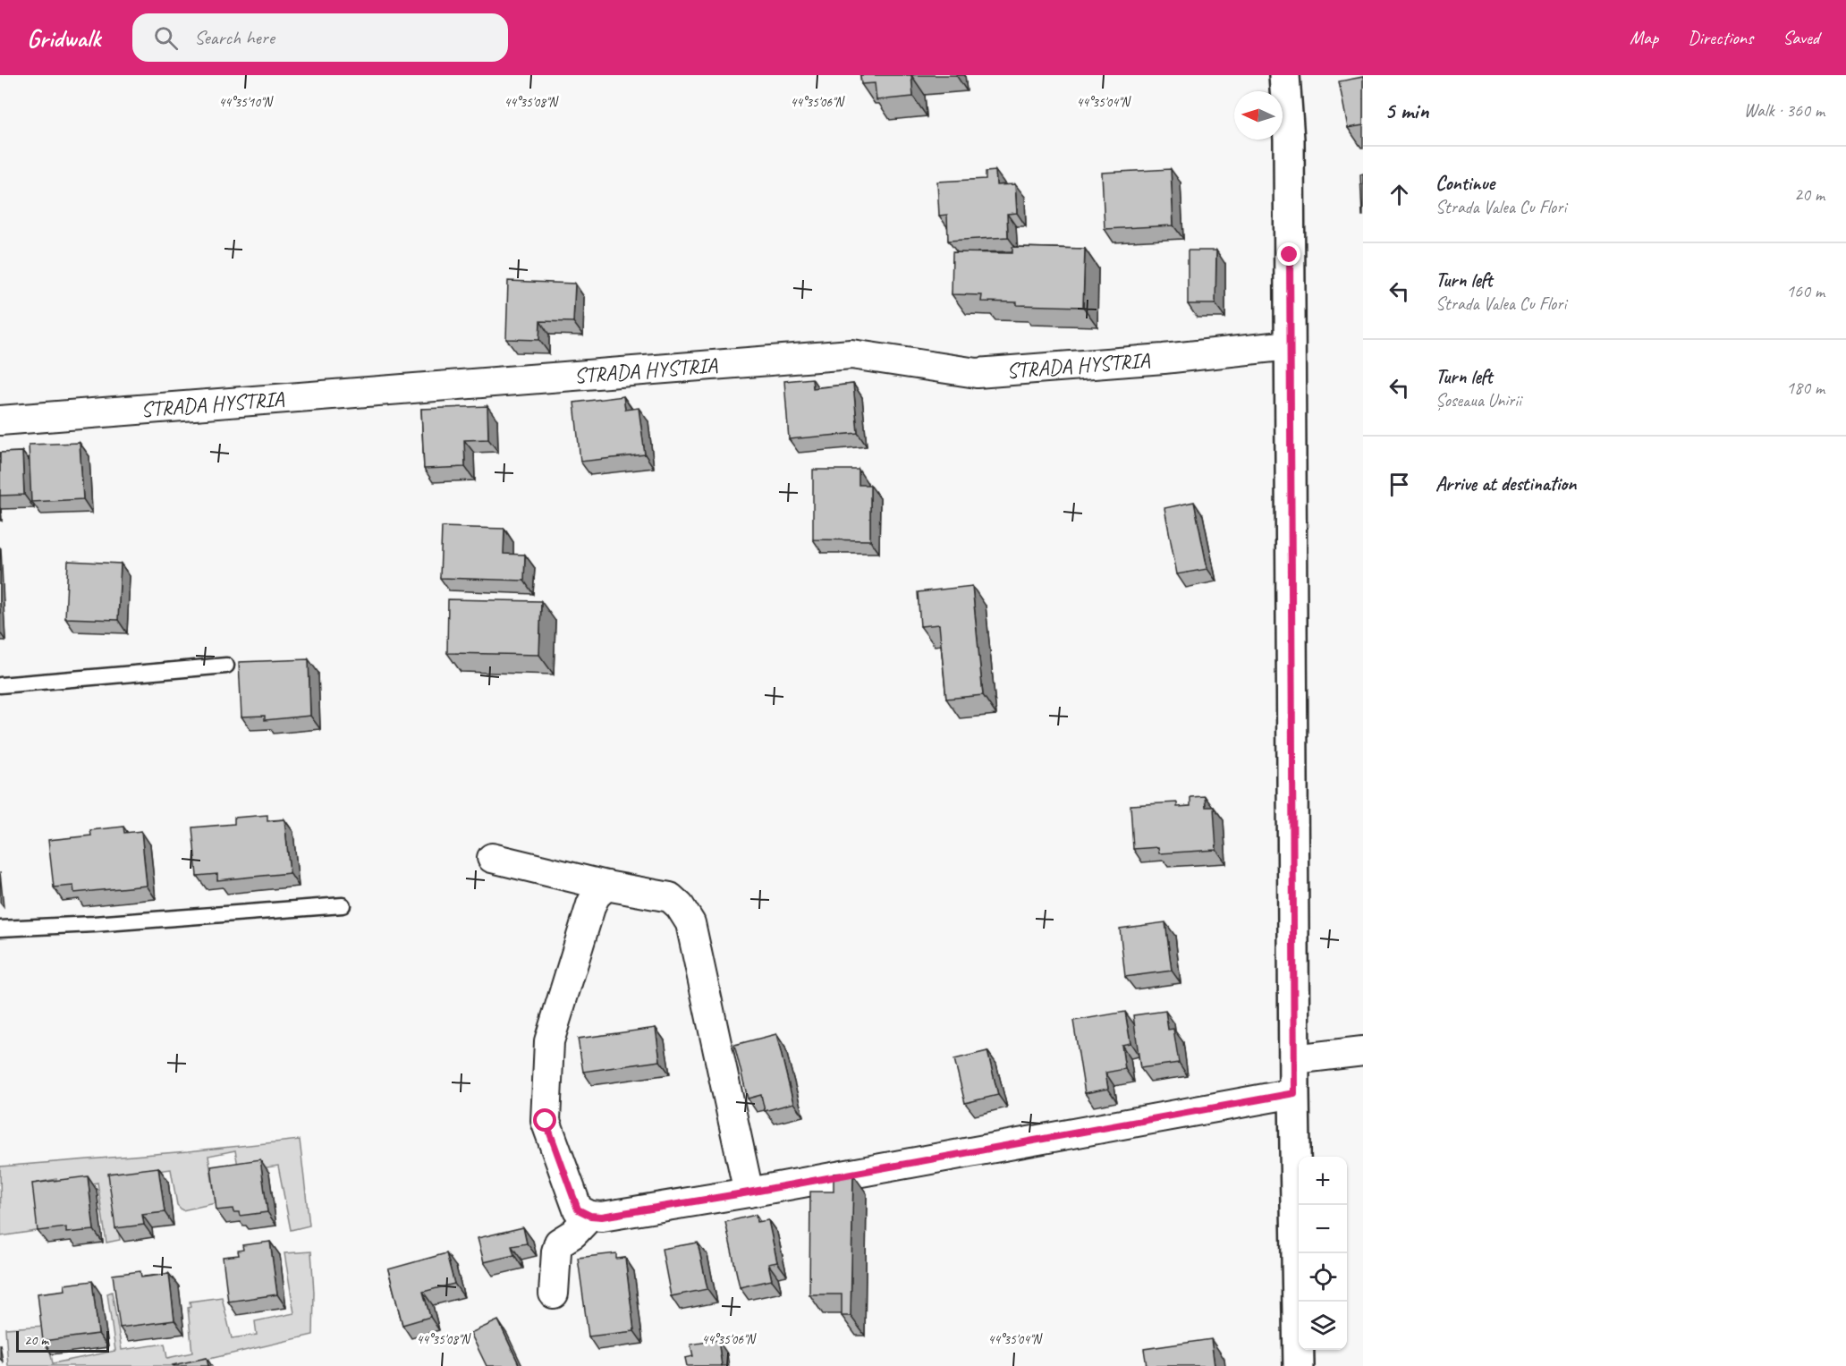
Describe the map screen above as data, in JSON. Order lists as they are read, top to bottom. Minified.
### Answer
{"streets":{"street":["STRADA HYSTRIA"]},"scale_bar":"20 m","north":"left","page":{"header":"Gridwalk","search":"Search here","nav":["Map","Directions","Saved"],"heading":["5 min","Walk · 360 m"],"list":[["Continue","Strada Valea Cu Flori","20 m"],["Turn left","Strada Valea Cu Flori","160 m"],["Turn left","Șoseaua Unirii","180 m"],"Arrive at destination"],"map_buttons":["+","−"],"scale":"20 m"},"coordinates":["44°35'10\"N","44°35'08\"N","44°35'06\"N","44°35'04\"N"]}
